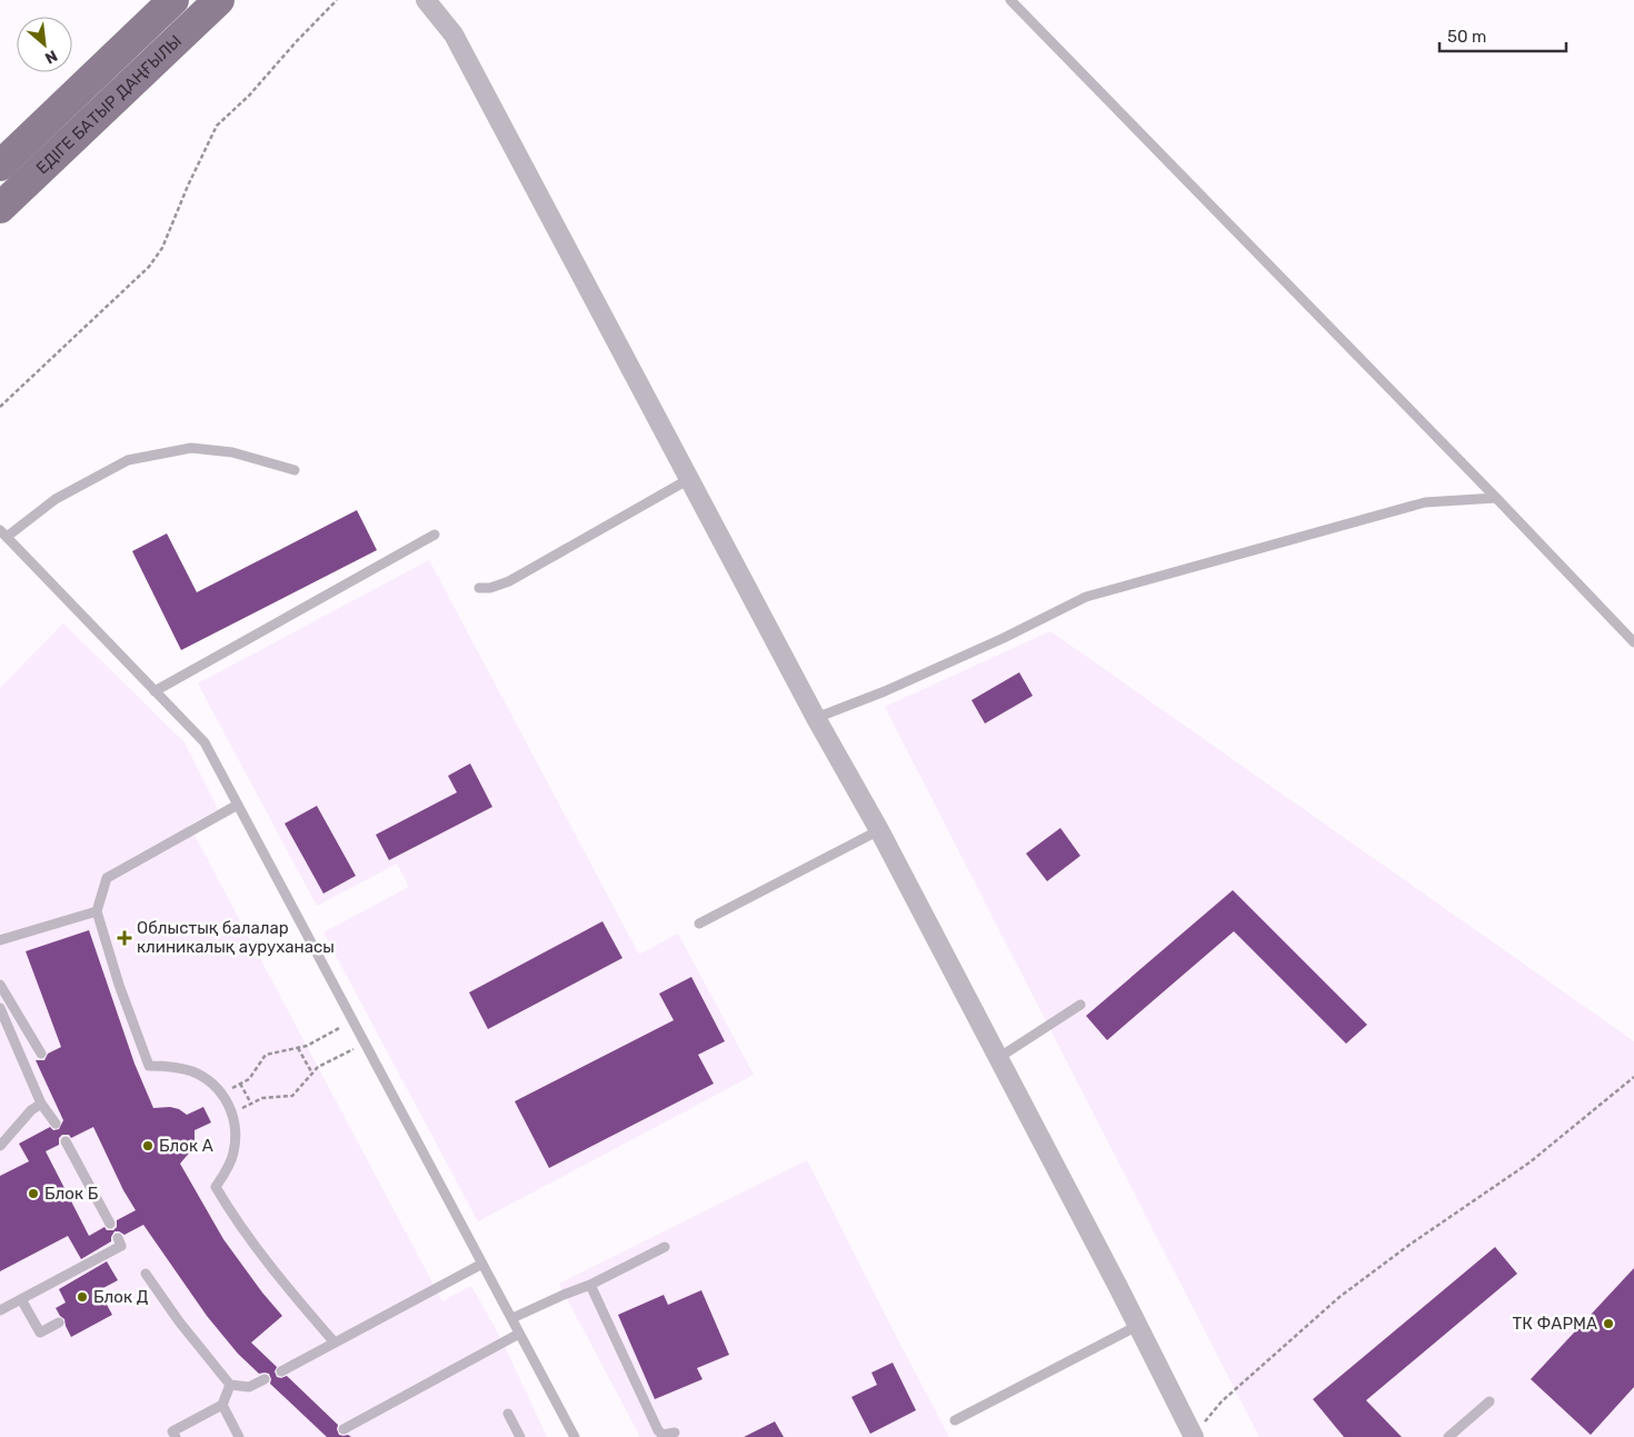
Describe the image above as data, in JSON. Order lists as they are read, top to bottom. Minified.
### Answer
{"streets":{"main road":["ЕДІГЕ БАТЫР ДАҢҒЫЛЫ"]},"places":{"health":["Облыстық балалар клиникалық ауруханасы"],"other":["Блок А","Блок Б","Блок Д","ТК ФАРМА"]},"scale_bar":"50 m","north":"bottom right"}
